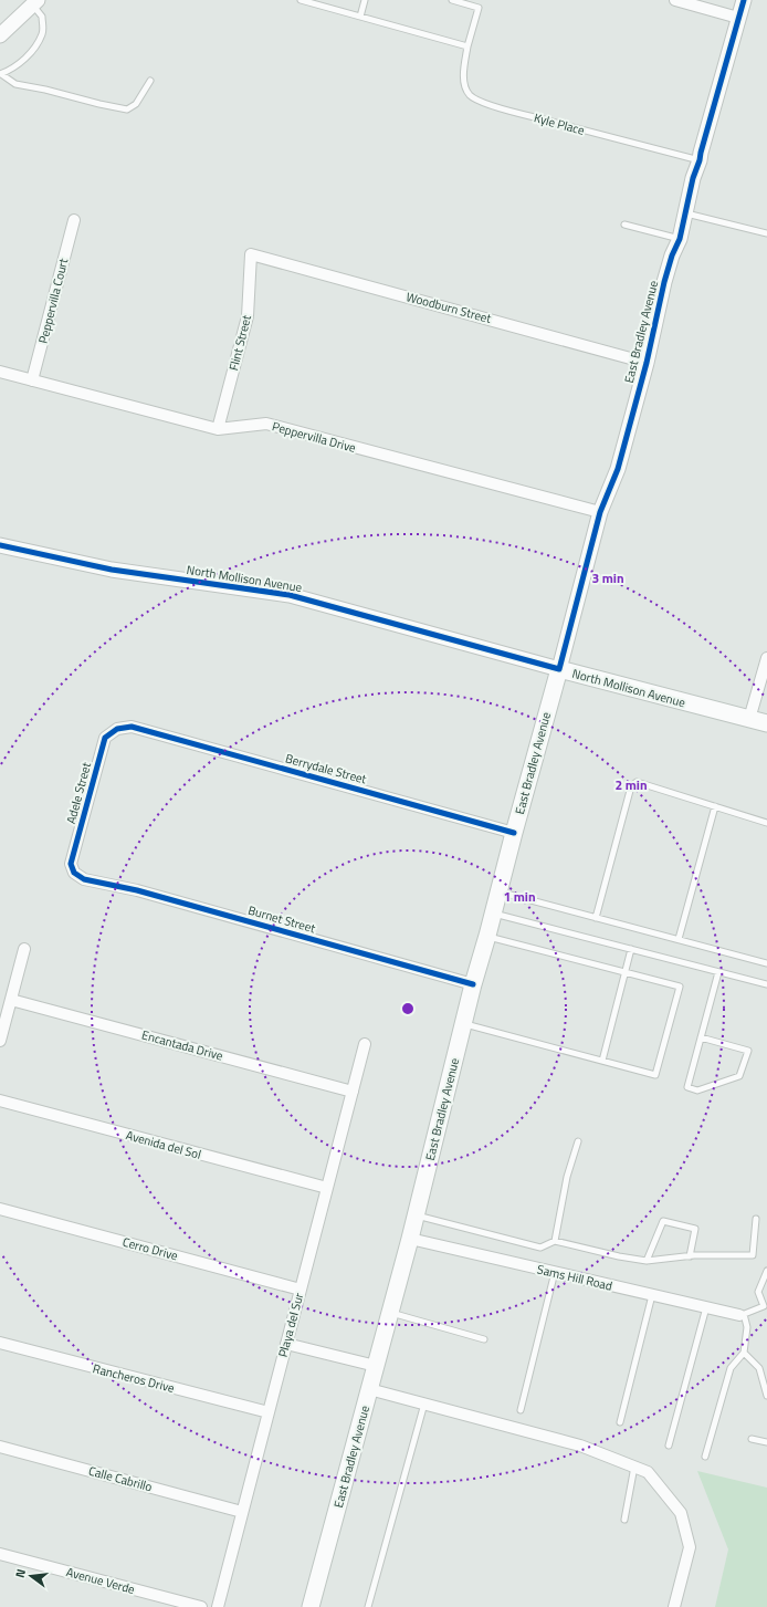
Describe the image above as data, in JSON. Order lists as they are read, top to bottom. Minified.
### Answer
{"streets":{"main road":["East Bradley Avenue","North Mollison Avenue"],"street":["Peppervilla Court","Woodburn Street","Flint Street","Peppervilla Drive","Berrydale Street","Adele Street","Burnet Street","Encantada Drive","Avenida del Sol","Cerro Drive","Sams Hill Road","Playa del Sur","Rancheros Drive","Calle Cabrillo","Avenue Verde"],"lane":["Kyle Place"]},"crossings":[["Kyle Place","East Bradley Avenue"],["Peppervilla Court","Peppervilla Drive"],["Woodburn Street","East Bradley Avenue"],["Woodburn Street","Flint Street"],["East Bradley Avenue","Peppervilla Drive"],["East Bradley Avenue","North Mollison Avenue"],["East Bradley Avenue","Berrydale Street"],["East Bradley Avenue","Burnet Street"],["East Bradley Avenue","Sams Hill Road"],["Flint Street","Peppervilla Drive"],["Berrydale Street","Adele Street"],["Adele Street","Burnet Street"],["Encantada Drive","Playa del Sur"],["Avenida del Sol","Playa del Sur"],["Cerro Drive","Playa del Sur"],["Playa del Sur","Rancheros Drive"],["Playa del Sur","Calle Cabrillo"]],"north":"left","rings":["3 min","2 min","1 min"]}
